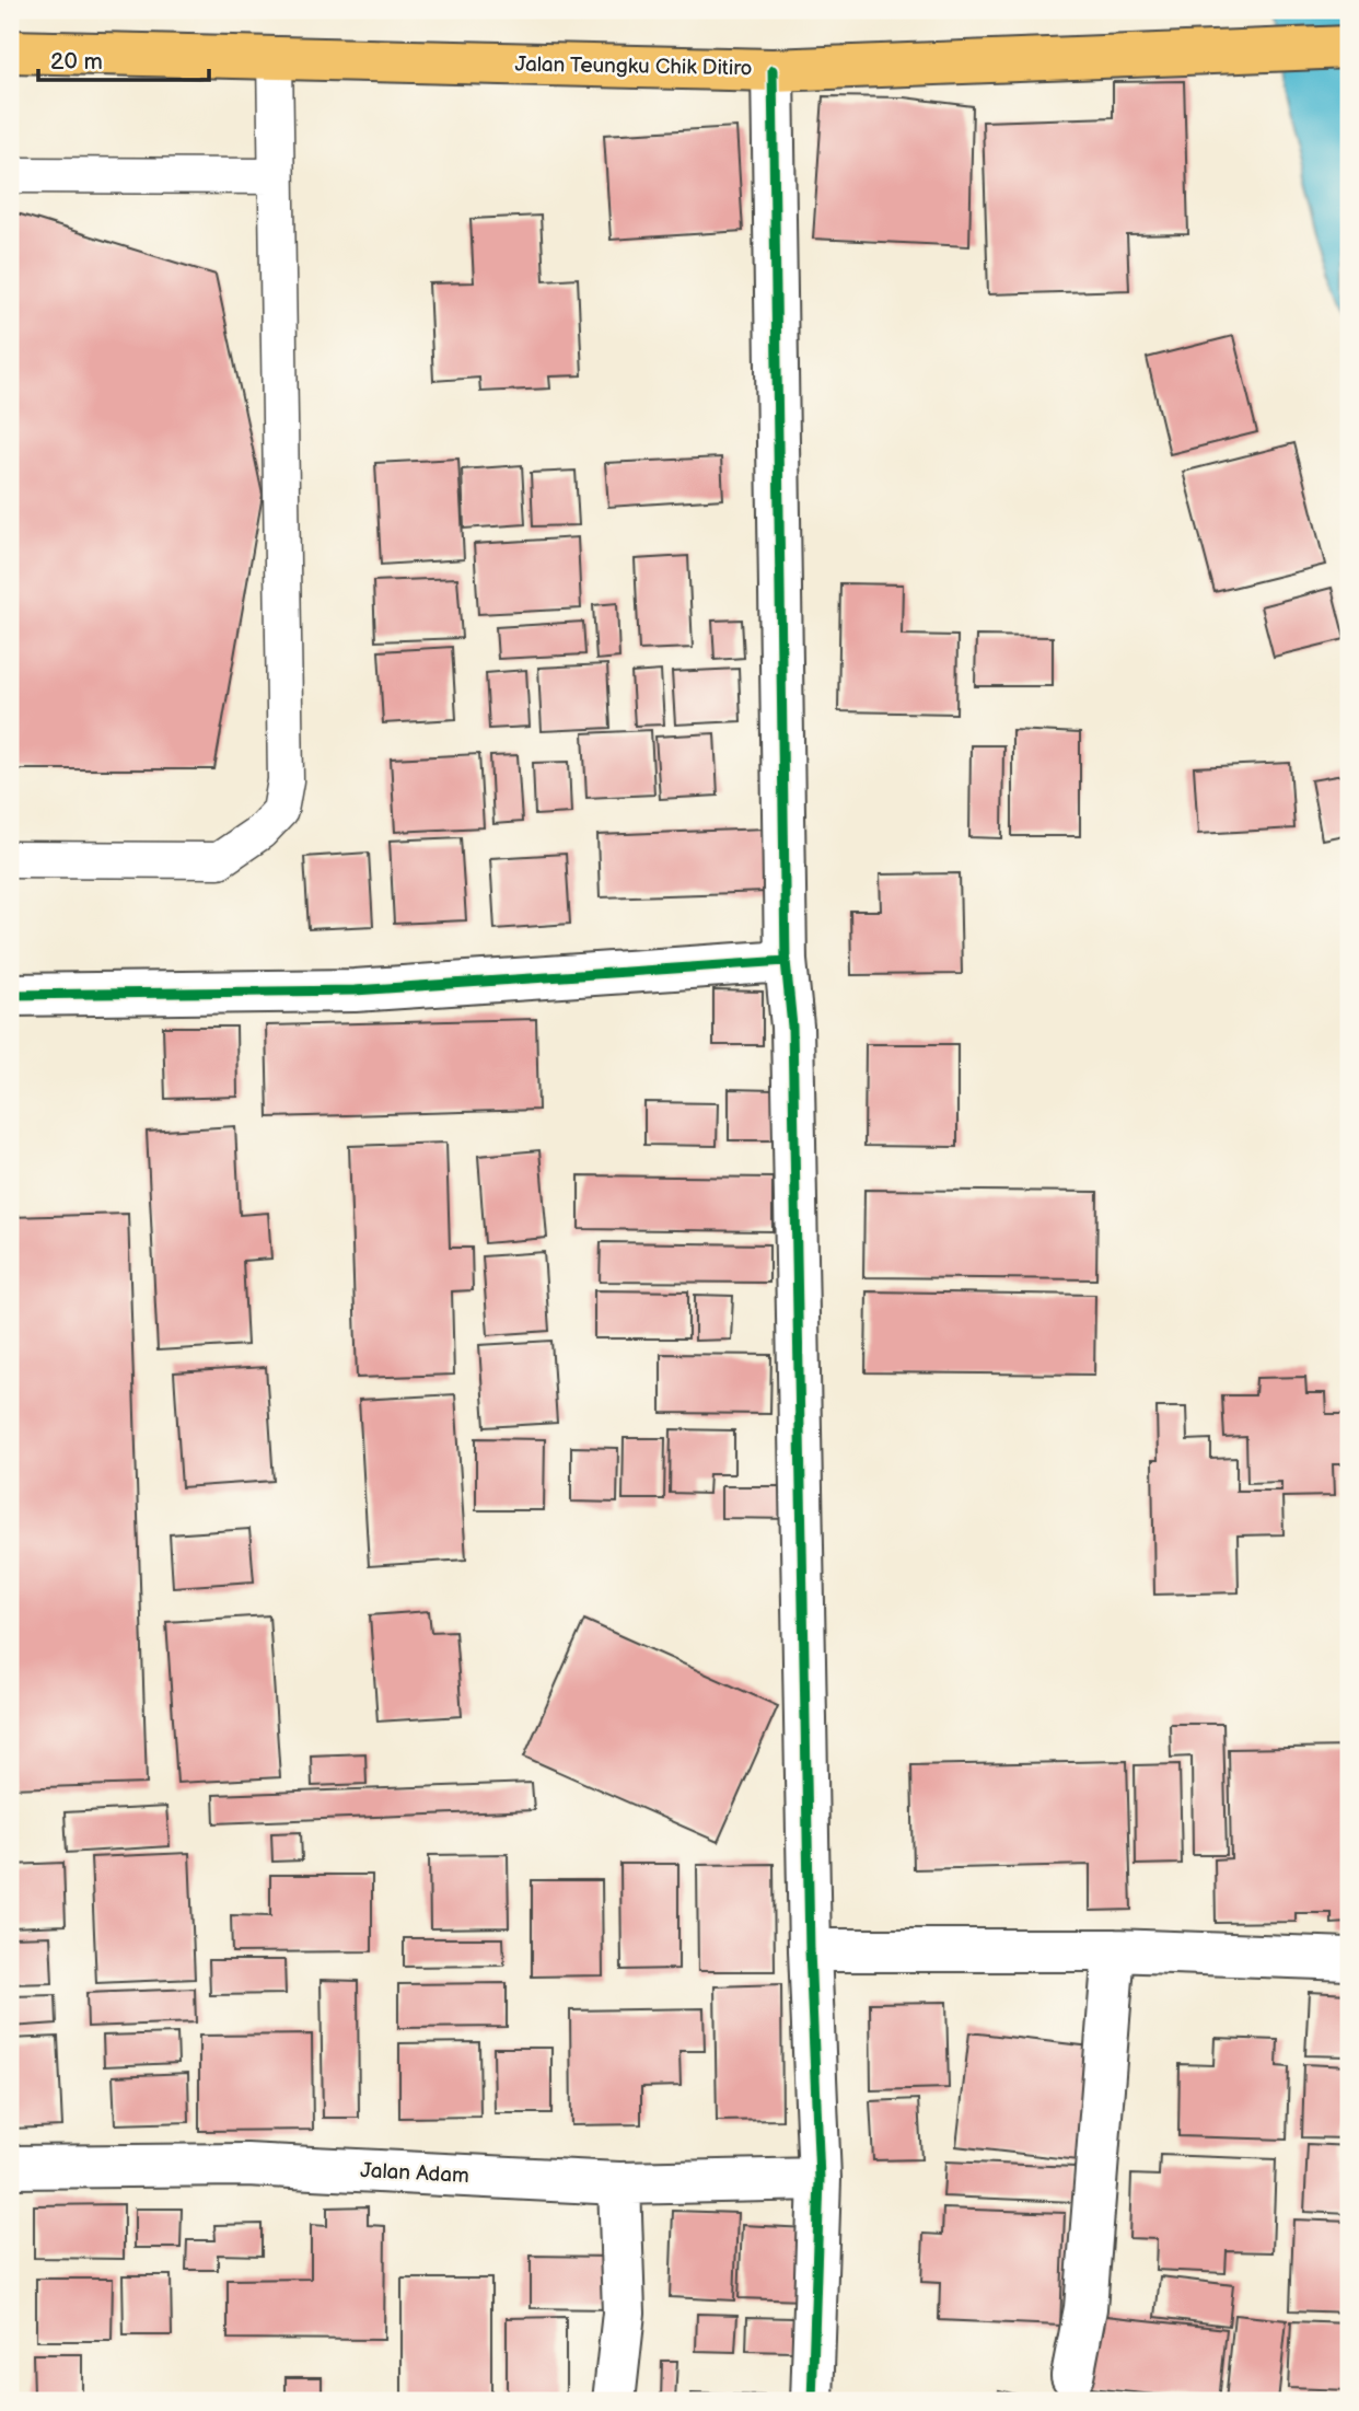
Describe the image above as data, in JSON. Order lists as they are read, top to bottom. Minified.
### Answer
{"streets":{"highway":["Jalan Teungku Chik Ditiro"],"street":["Jalan Adam"]},"scale_bar":"20 m"}
